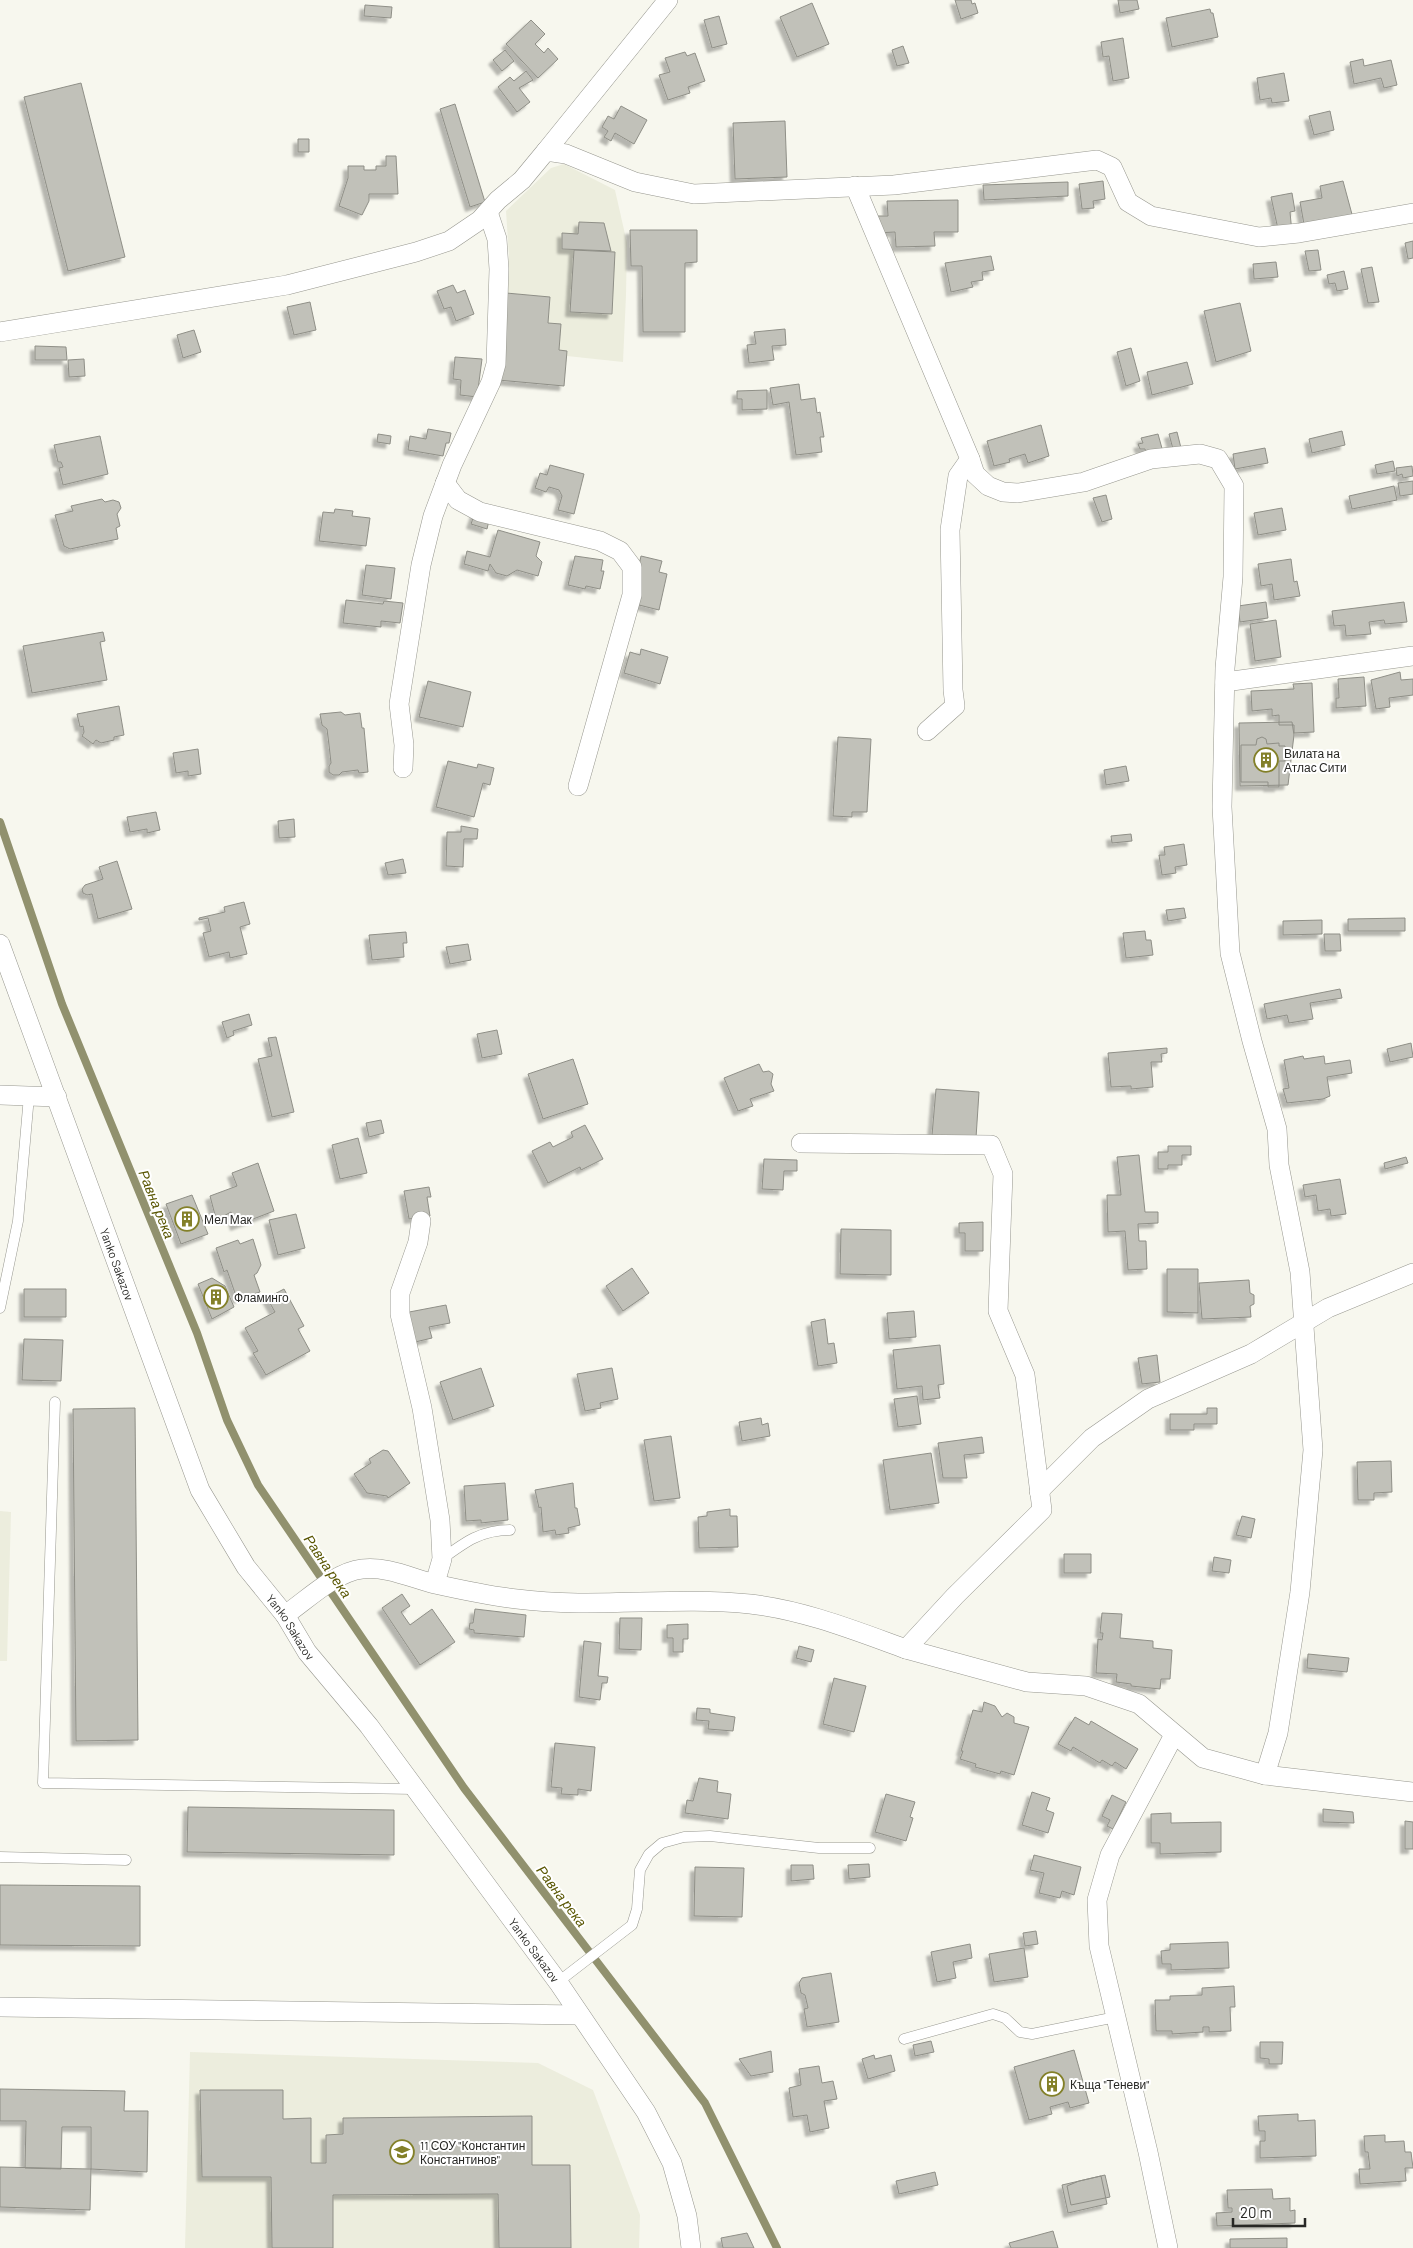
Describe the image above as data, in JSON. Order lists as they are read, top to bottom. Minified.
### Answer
{"streets":{"street":["Yanko Sakazov"]},"water":["Равна река"],"places":{"building":["Вилата на Атлас Сити","Мел Мак","Фламинго","Къща \"Теневи\""],"school or university":["11 СОУ \"Константин Константинов\""]},"scale_bar":"20 m"}
